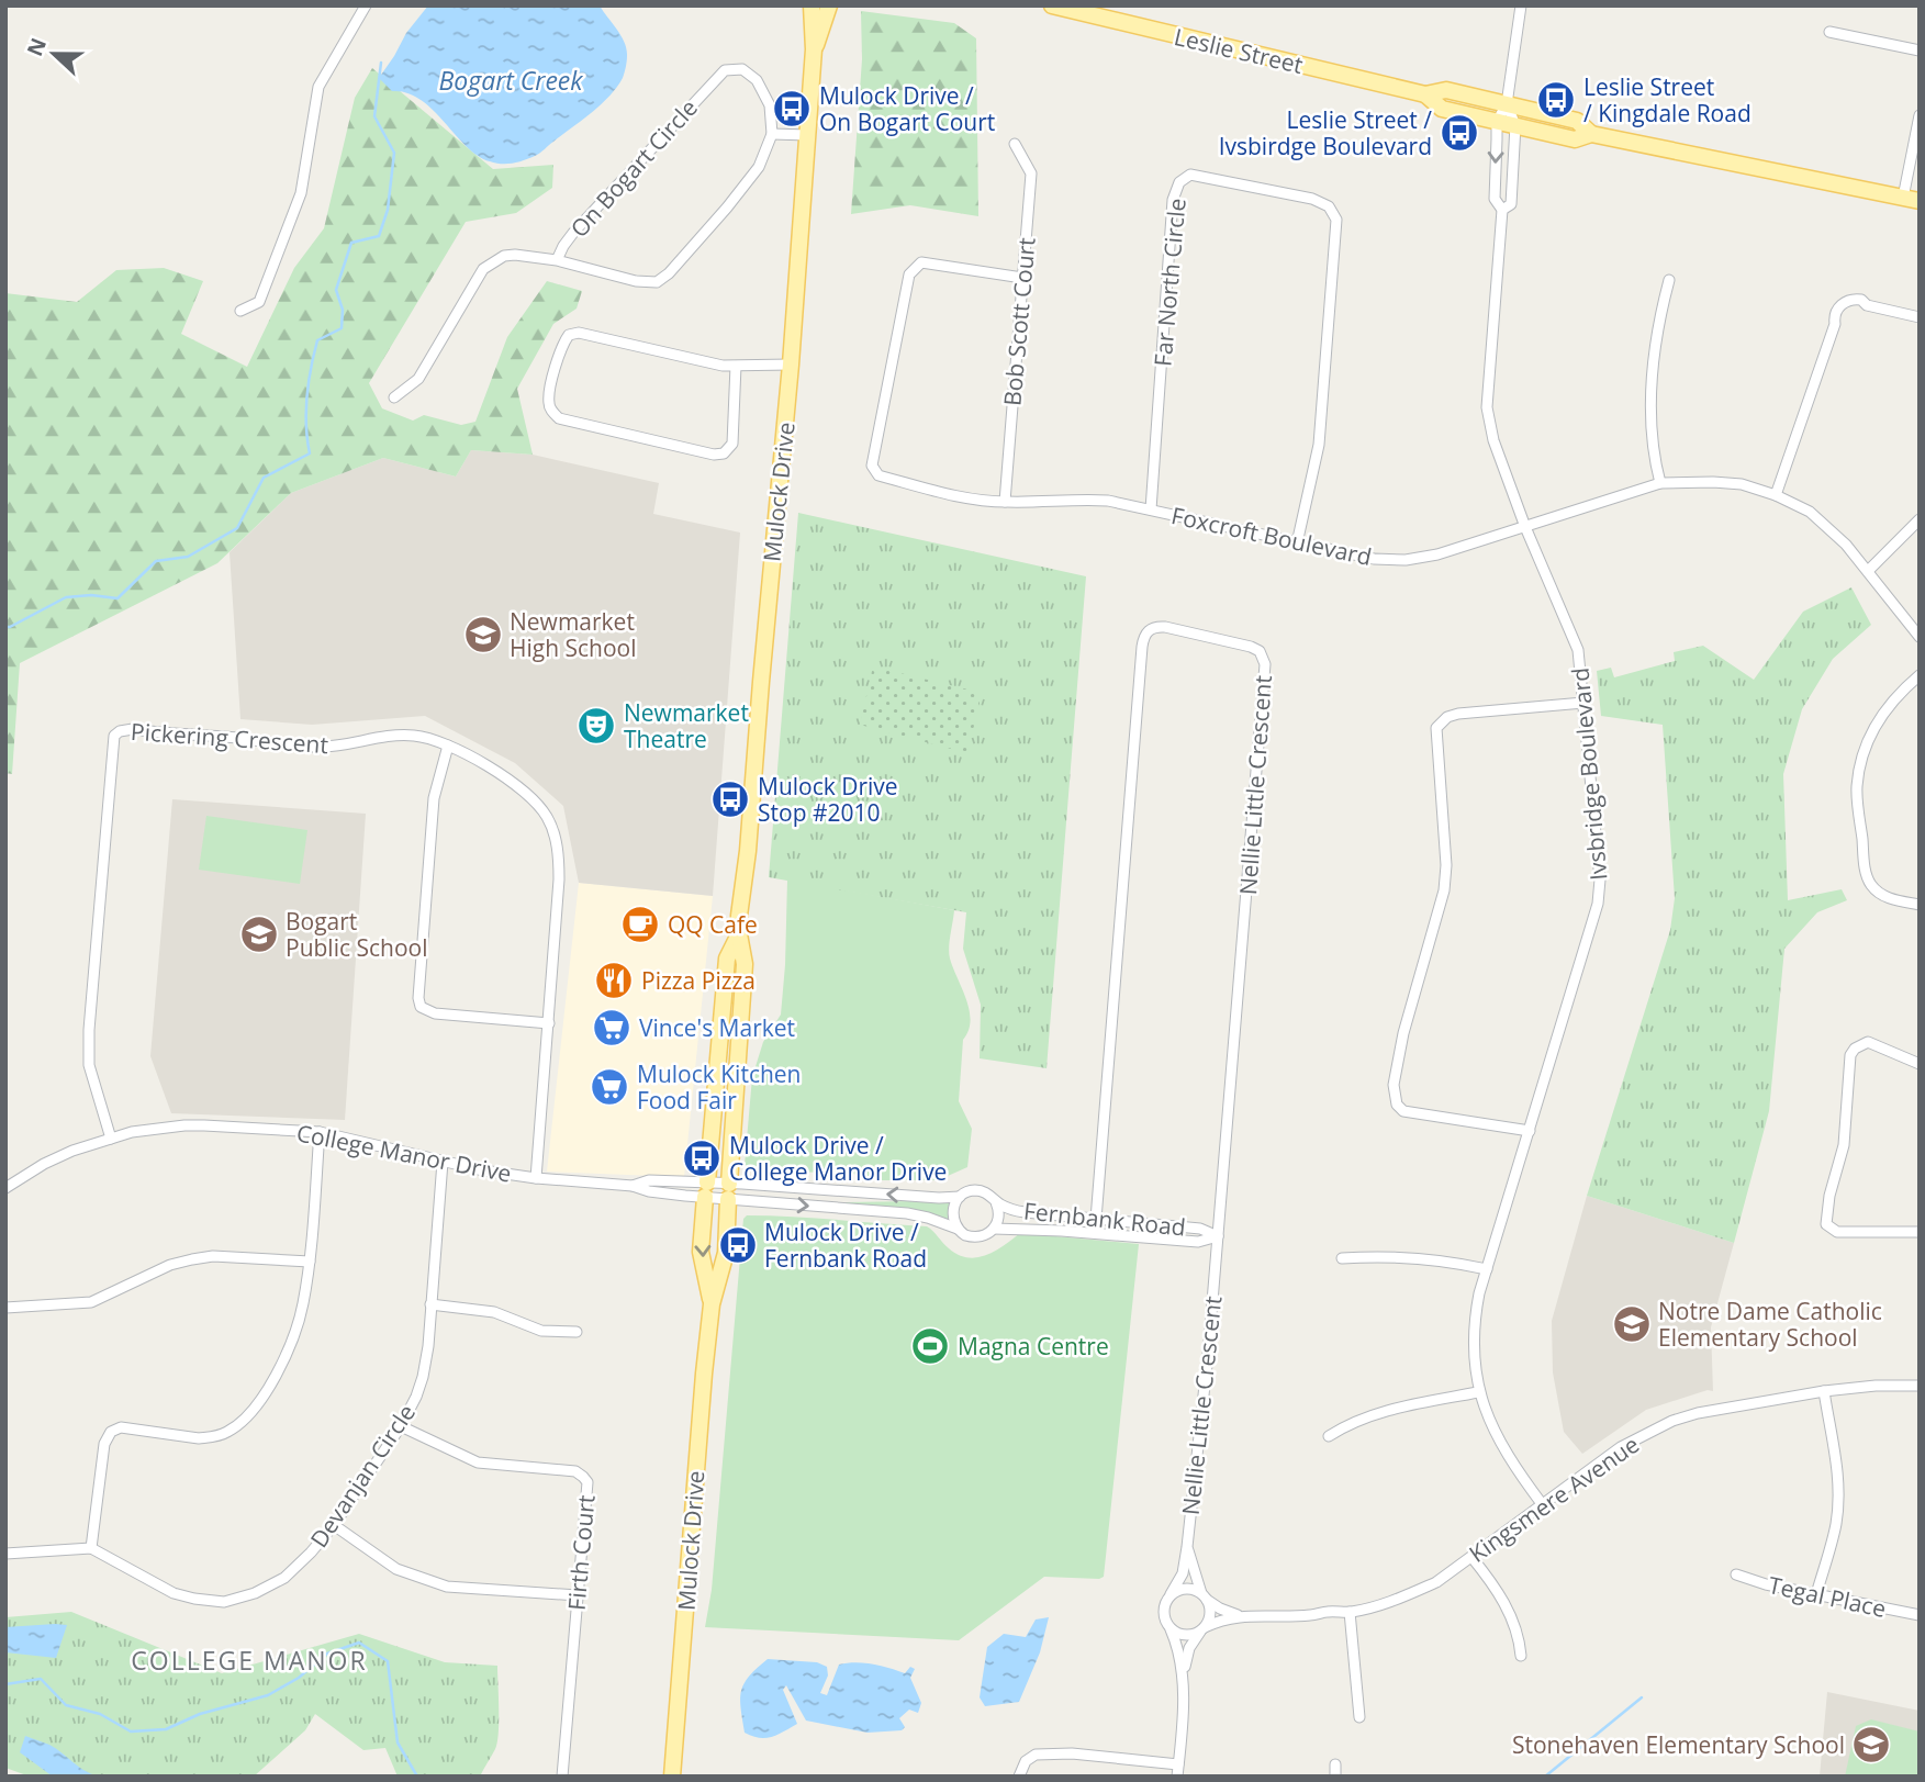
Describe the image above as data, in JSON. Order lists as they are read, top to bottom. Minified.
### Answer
{"streets":{"main road":["Leslie Street","Mulock Drive"],"street":["On Bogart Circle","Far North Circle","Bob Scott Court","Foxcroft Boulevard","Pickering Crescent","Ivsbridge Boulevard","Nellie Little Crescent","College Manor Drive","Fernbank Road","Devanjan Circle","Kingsmere Avenue","Firth Court","Tegal Place"]},"crossings":[["Leslie Street","Ivsbridge Boulevard"],["Far North Circle","Foxcroft Boulevard"],["Bob Scott Court","Foxcroft Boulevard"],["Mulock Drive","College Manor Drive"],["Foxcroft Boulevard","Ivsbridge Boulevard"],["Pickering Crescent","College Manor Drive"],["Ivsbridge Boulevard","Kingsmere Avenue"],["Nellie Little Crescent","Fernbank Road"],["Nellie Little Crescent","Kingsmere Avenue"],["College Manor Drive","Devanjan Circle"],["Devanjan Circle","Firth Court"]],"districts":["COLLEGE MANOR"],"water":["Bogart Creek"],"places":{"bus stop":["Leslie Street / Kingdale Road","Mulock Drive / On Bogart Court","Leslie Street / Ivsbirdge Boulevard","Mulock Drive Stop #2010","Mulock Drive / College Manor Drive","Mulock Drive / Fernbank Road"],"school or university":["Newmarket High School","Bogart Public School","Notre Dame Catholic Elementary School","Stonehaven Elementary School"],"theatre":["Newmarket Theatre"],"cafe":["QQ Cafe"],"restaurant":["Pizza Pizza"],"supermarket":["Vince's Market","Mulock Kitchen Food Fair"],"sports":["Magna Centre"]},"north":"left"}
